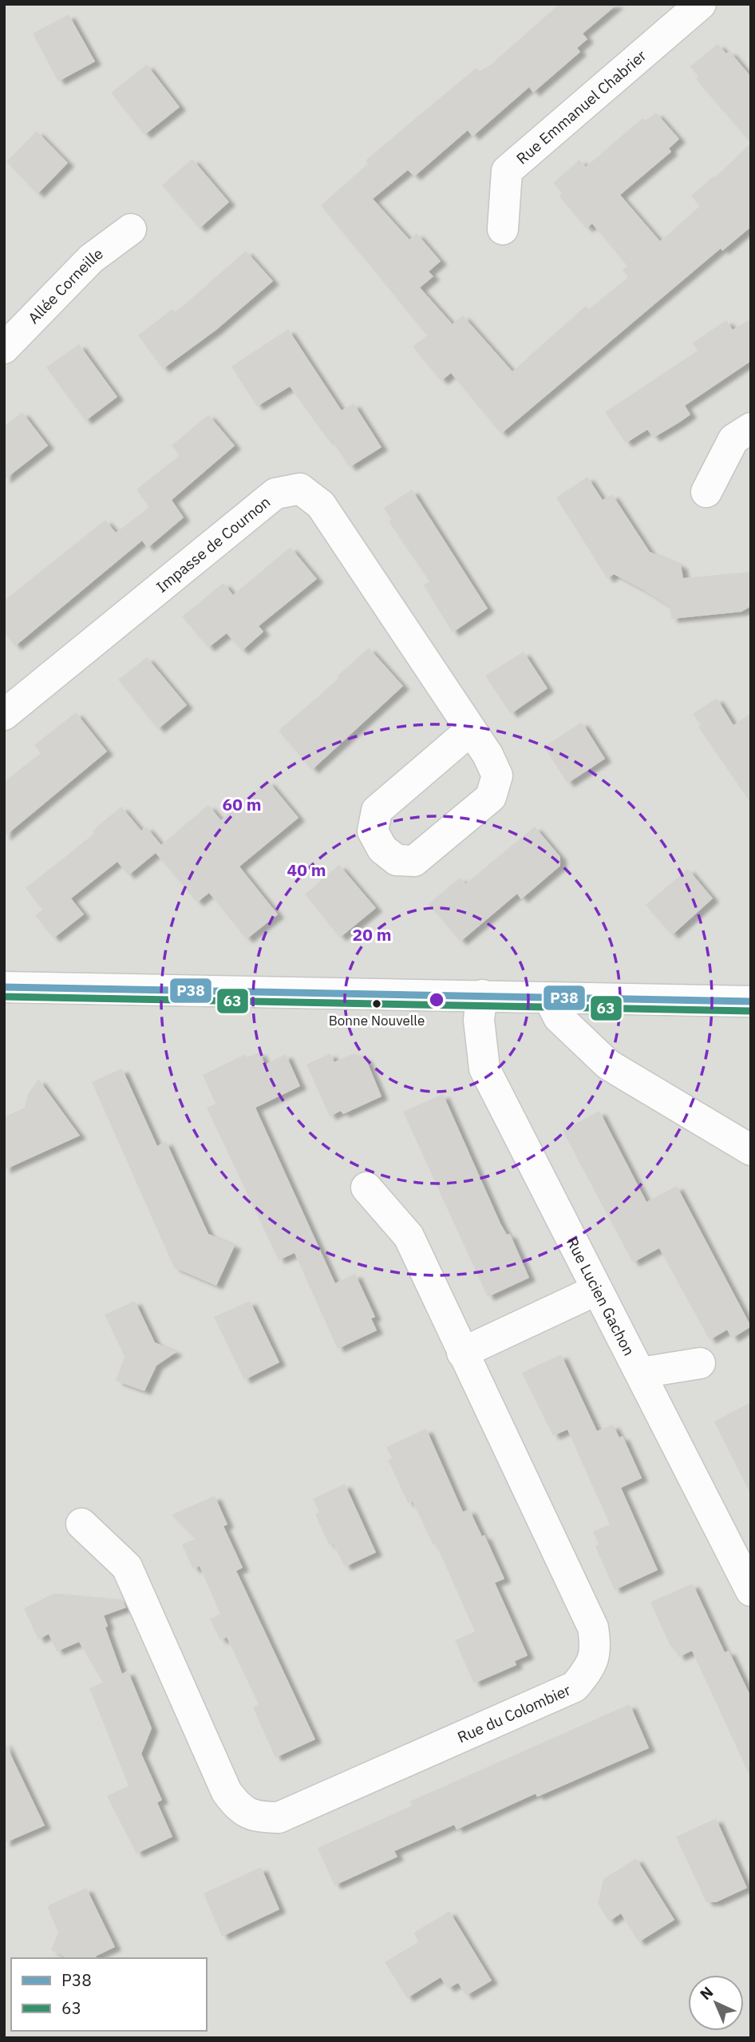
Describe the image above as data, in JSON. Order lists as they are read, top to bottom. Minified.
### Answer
{"streets":{"street":["Rue Emmanuel Chabrier","Allée Corneille","Impasse de Cournon","Rue Lucien Gachon","Rue du Colombier"]},"places":["Bonne Nouvelle"],"lines":["transit line P38","transit line 63"],"legend":["P38","63"],"north":"top left","rings":["60 m","40 m","20 m"]}
